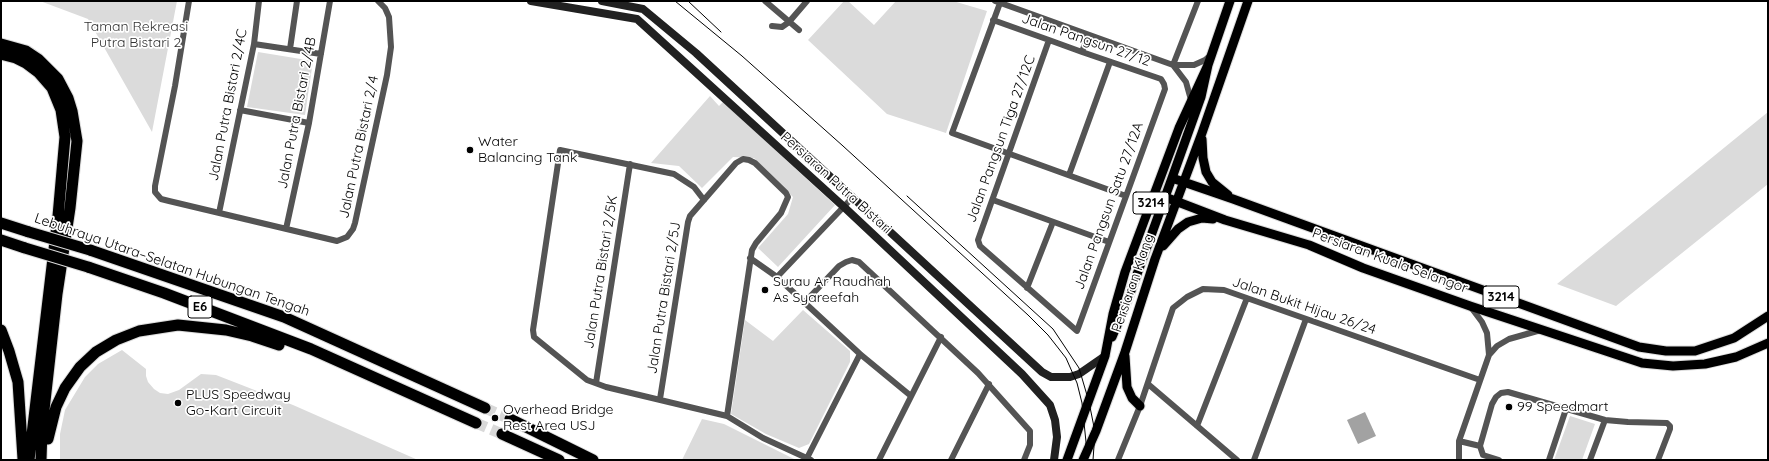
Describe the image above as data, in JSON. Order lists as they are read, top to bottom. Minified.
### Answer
{"streets":{"highway":["Lebuhraya Utara–Selatan Hubungan Tengah","E6"],"main road":["Persiaran Putra Bistari","3214","Persiaran Kuala Selangor","Persiaran Klang"],"street":["Jalan Pangsun 27/12","Jalan Putra Bistari 2/4C","Jalan Putra Bistari 2/4B","Jalan Pangsun Tiga 27/12C","Jalan Putra Bistari 2/4","Jalan Pangsun Satu 27/12A","Jalan Putra Bistari 2/5K","Jalan Putra Bistari 2/5J","Jalan Bukit Hijau 26/24"]},"crossings":[["Jalan Pangsun 27/12","Jalan Pangsun Tiga 27/12C"],["Jalan Pangsun 27/12","Jalan Pangsun Satu 27/12A"],["Jalan Putra Bistari 2/4B","Jalan Putra Bistari 2/4"],["Jalan Pangsun Tiga 27/12C","Jalan Pangsun Satu 27/12A"],["Persiaran Putra Bistari","Persiaran Klang"],["Persiaran Kuala Selangor","Persiaran Klang"]],"parks":["Taman Rekreasi Putra Bistari 2"],"places":["Water Balancing Tank","Surau Ar Raudhah As Syareefah","PLUS Speedway Go-Kart Circuit","99 Speedmart","Overhead Bridge Rest Area USJ"]}
